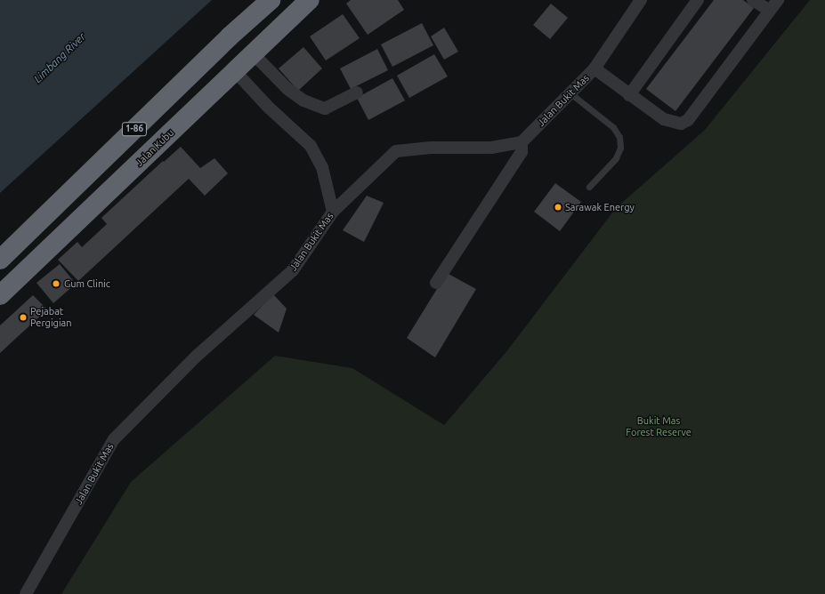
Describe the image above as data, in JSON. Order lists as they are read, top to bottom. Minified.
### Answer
{"streets":{"highway":["1-86","Jalan Kubu"],"street":["Jalan Bukit Mas"]},"water":["Limbang River"],"parks":["Bukit Mas Forest Reserve"],"places":["Sarawak Energy","Gum Clinic","Pejabat Pergigian"]}
